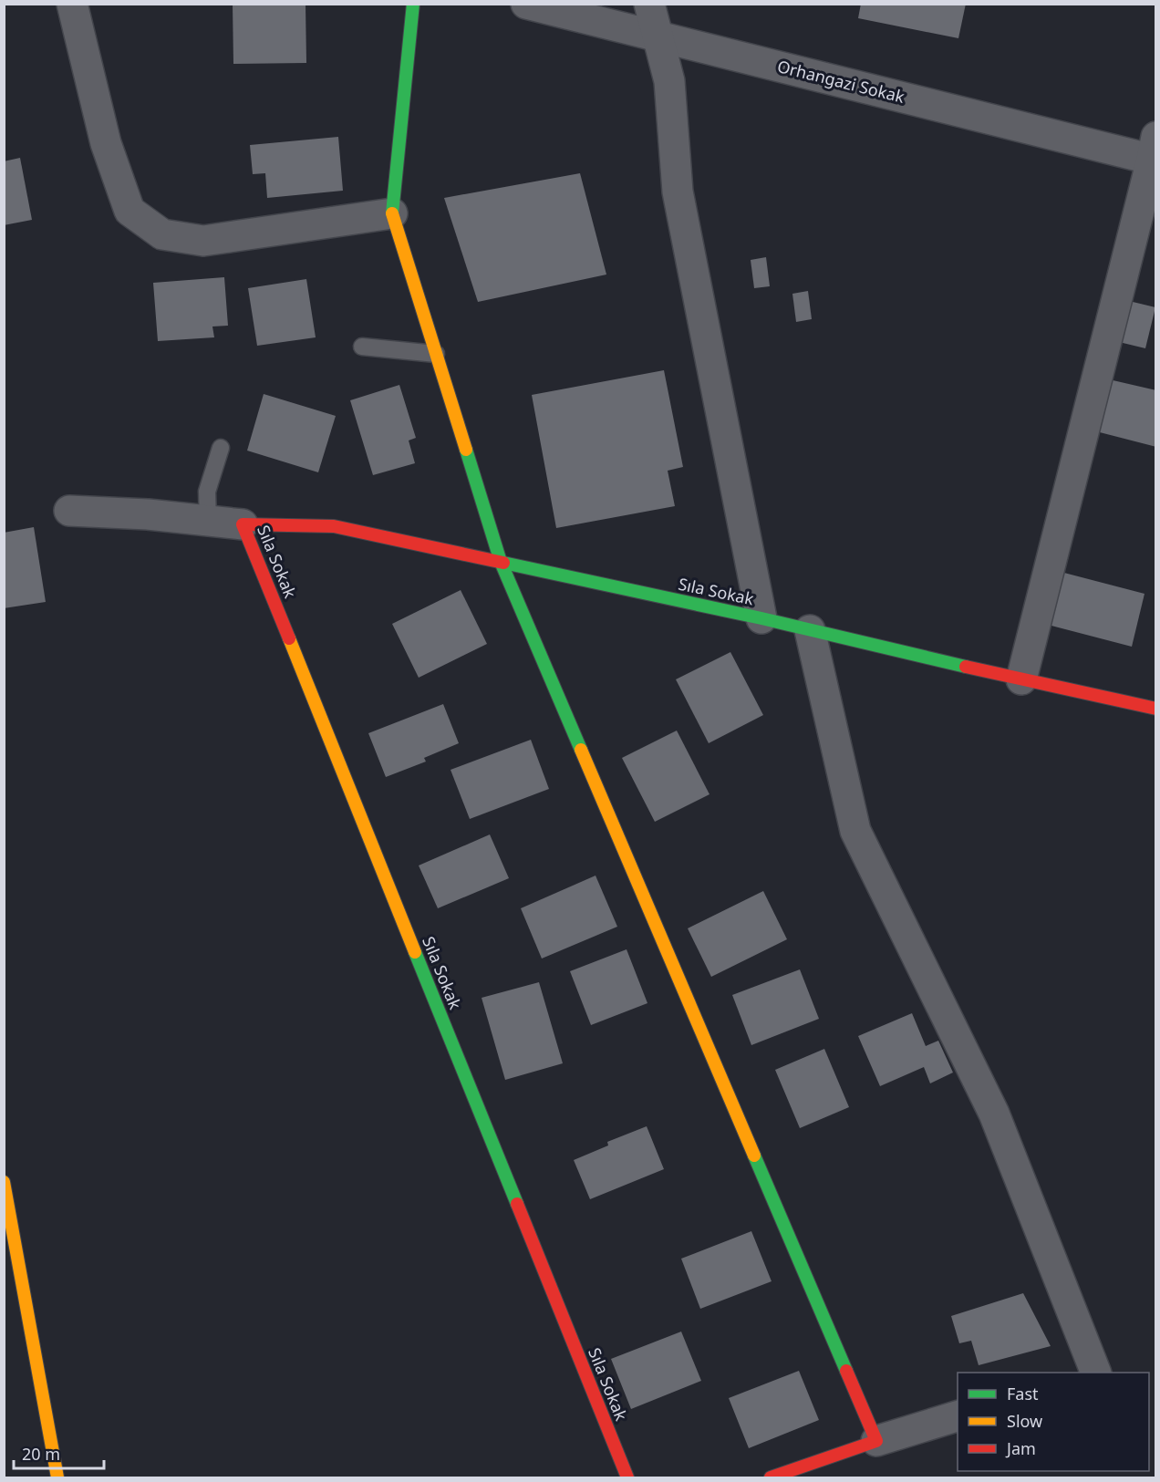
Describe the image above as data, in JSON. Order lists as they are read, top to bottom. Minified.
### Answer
{"streets":{"street":["Orhangazi Sokak","Sıla Sokak"]},"legend":["Fast","Slow","Jam"],"scale_bar":"20 m"}
